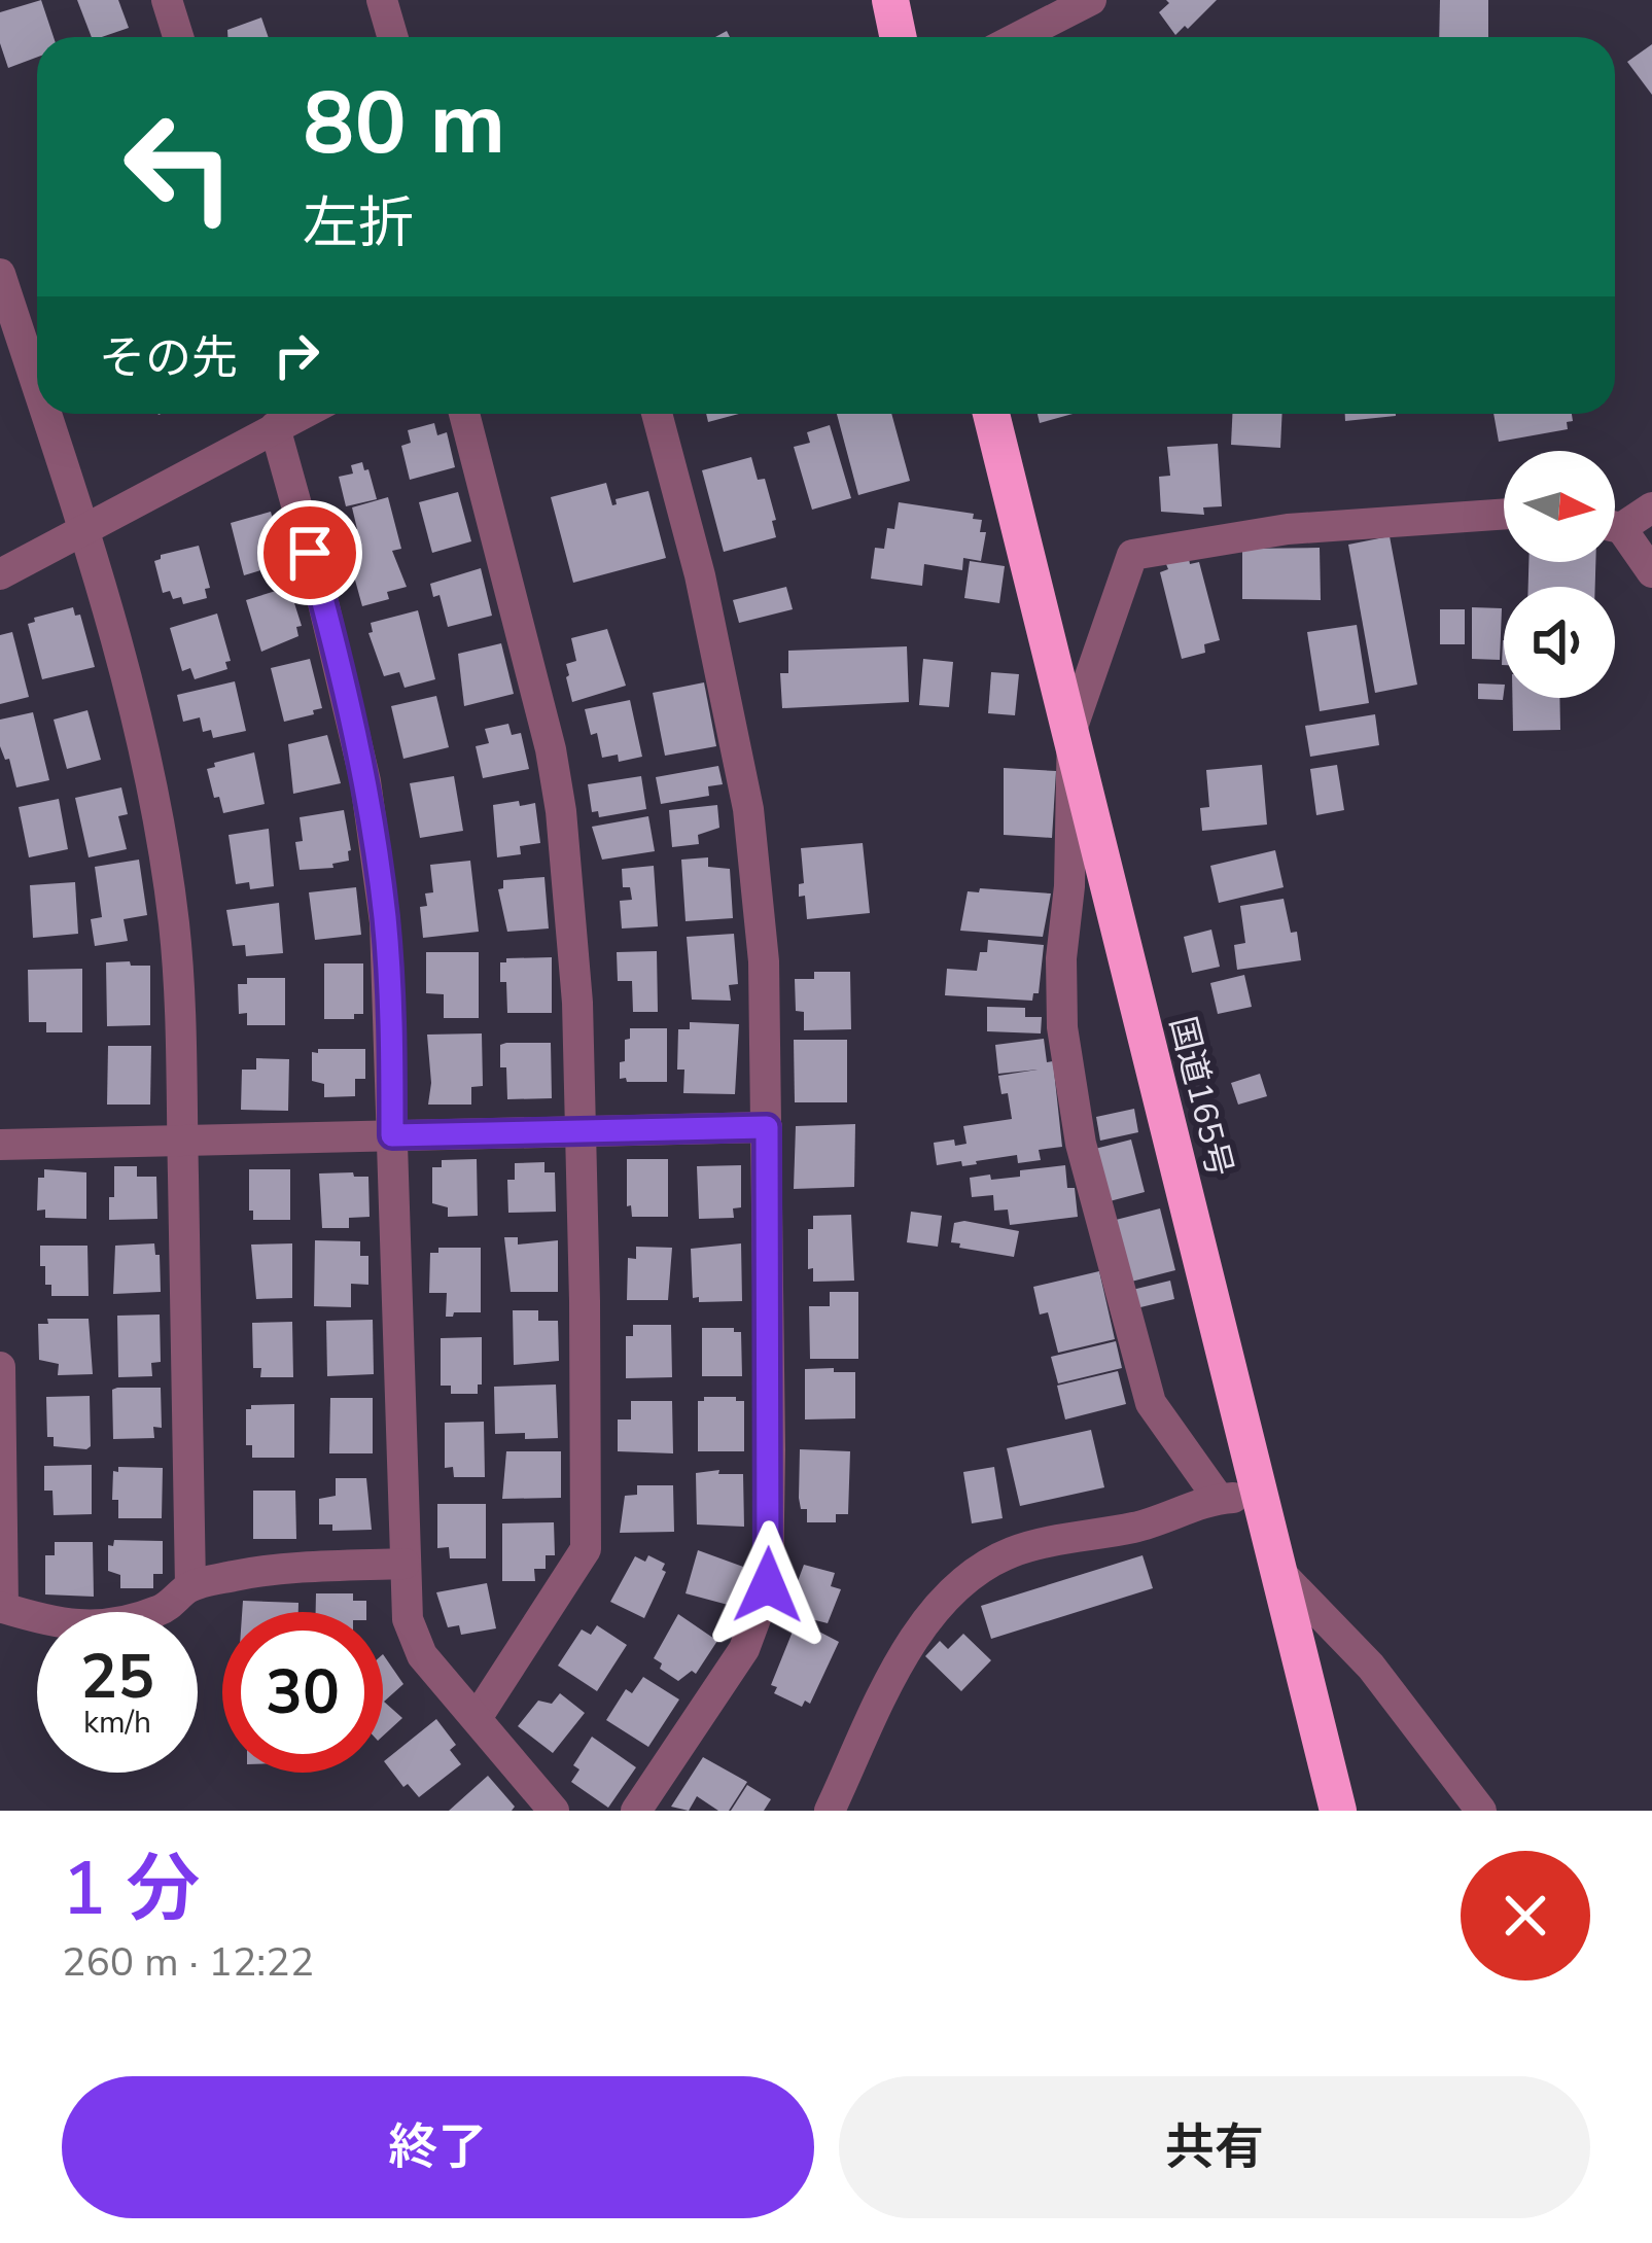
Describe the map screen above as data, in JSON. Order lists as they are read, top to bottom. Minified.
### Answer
{"streets":{"highway":["国道165号"]},"north":"right","page":{"turn":["80 m","左折"],"then":"その先","speed":"25 km/h","limit":"30","heading":["1 分","260 m · 12:22"],"buttons":["終了","共有"]}}
